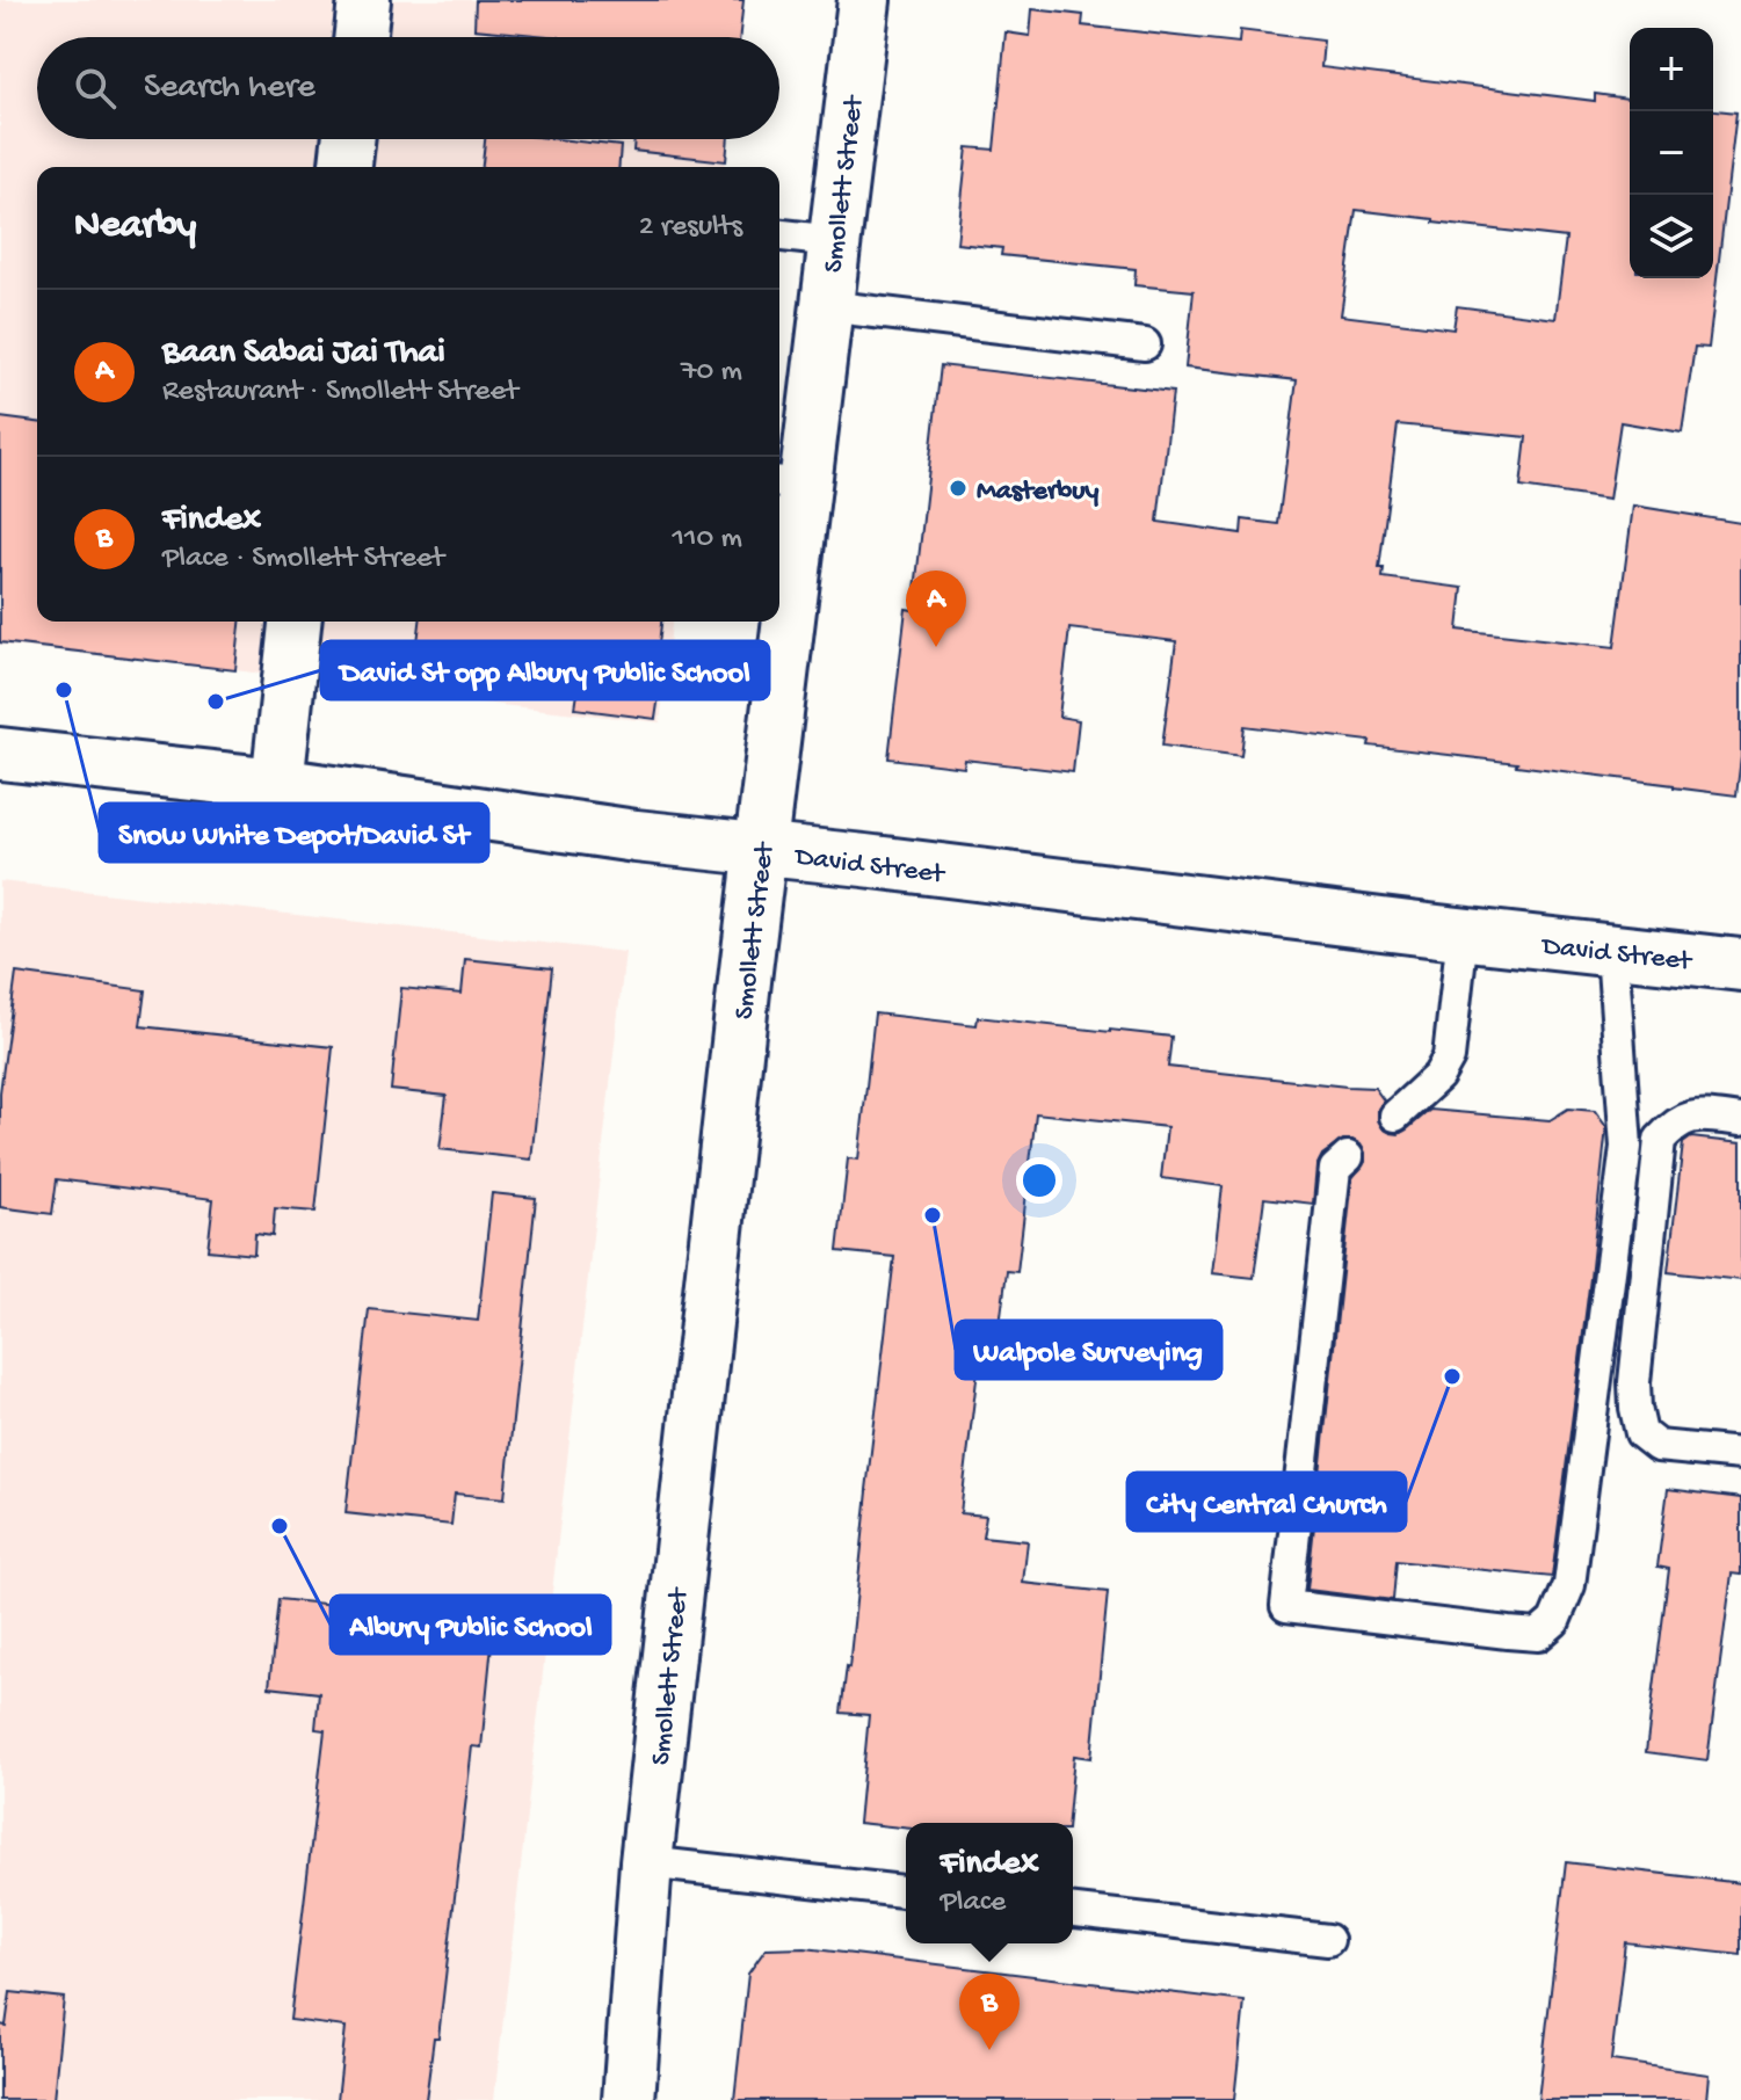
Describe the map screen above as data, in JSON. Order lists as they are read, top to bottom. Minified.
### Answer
{"streets":{"street":["Smollett Street","David Street"]},"crossings":[["Smollett Street","David Street"]],"places":["Masterbuy","Snow White Depot/David St","David St opp Albury Public School","Walpole Surveying","City Central Church","Albury Public School"],"page":{"map_buttons":["+","−"],"search":"Search here","heading":["Nearby","2 results"],"list":[{"mark":"A","name":"Baan Sabai Jai Thai","note":"Restaurant · Smollett Street","value":"70 m"},{"mark":"B","name":"Findex","note":"Place · Smollett Street","value":"110 m"}],"pins":["A","B"],"popup":["Findex","Place"]}}
